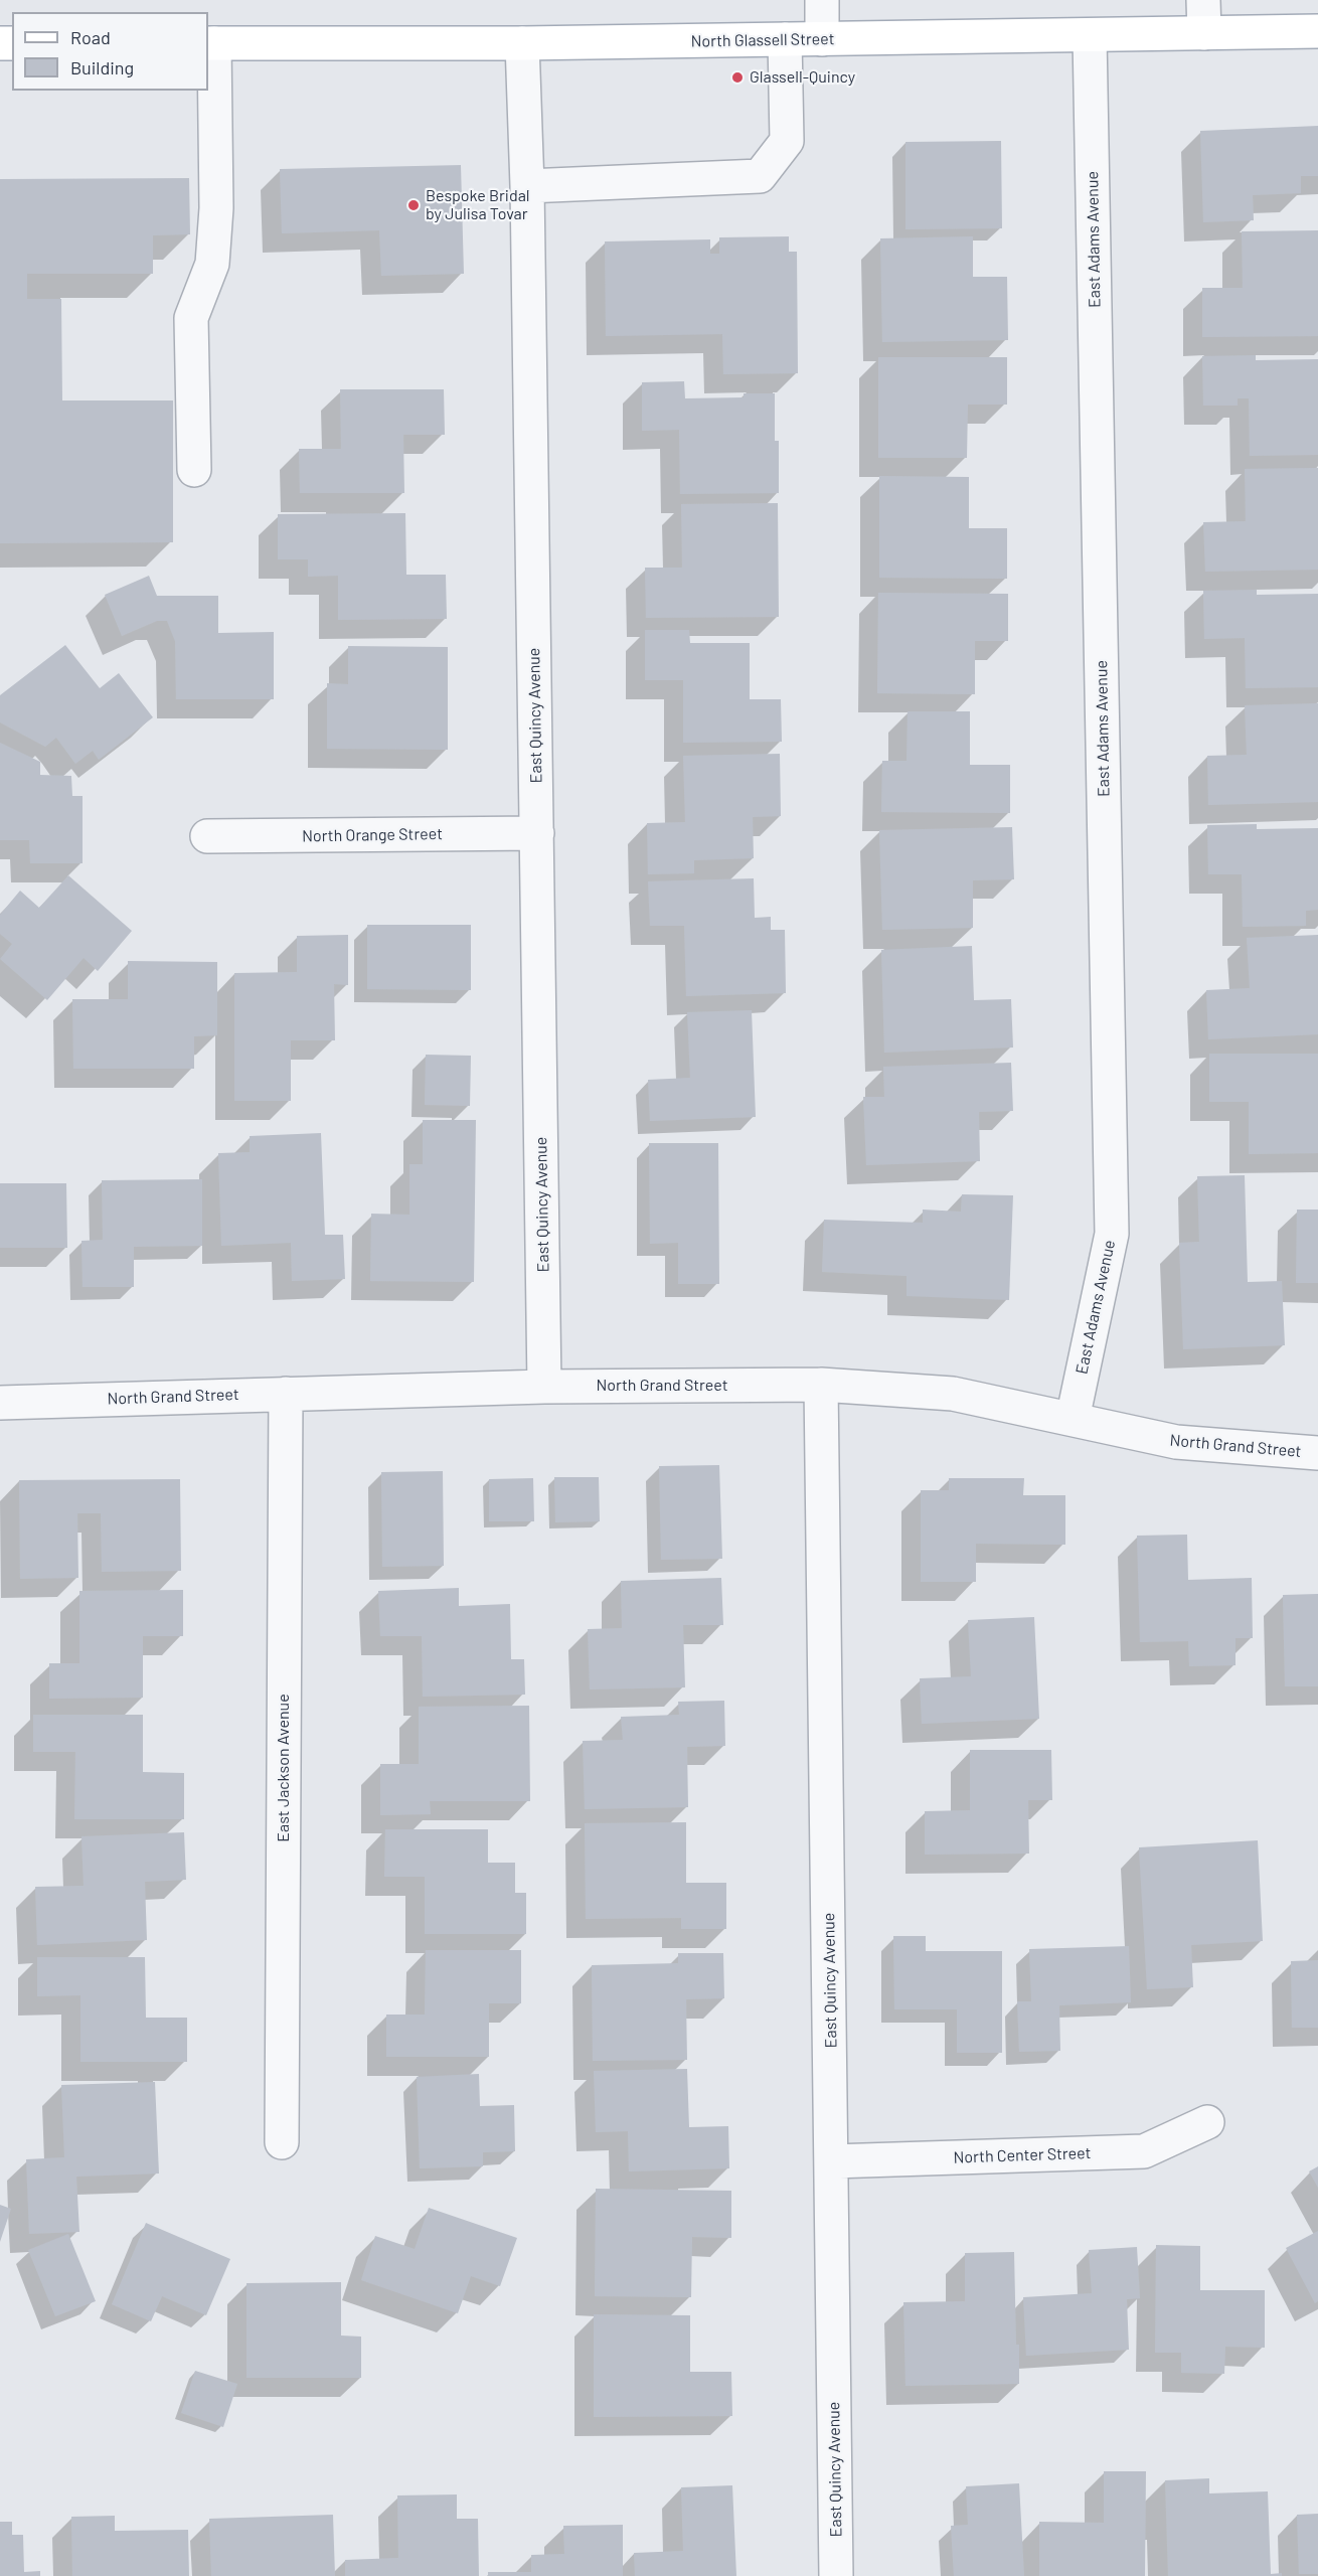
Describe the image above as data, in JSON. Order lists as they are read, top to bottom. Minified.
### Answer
{"streets":{"main road":["North Glassell Street"],"street":["East Adams Avenue","East Quincy Avenue","North Orange Street","North Grand Street","East Jackson Avenue","North Center Street"]},"crossings":[["North Glassell Street","East Adams Avenue"],["North Glassell Street","East Quincy Avenue"],["East Adams Avenue","North Grand Street"],["East Quincy Avenue","North Orange Street"],["East Quincy Avenue","North Grand Street"],["East Quincy Avenue","North Center Street"],["North Grand Street","East Jackson Avenue"]],"places":["Glassell-Quincy","Bespoke Bridal by Julisa Tovar"],"legend":["Road","Building"]}
